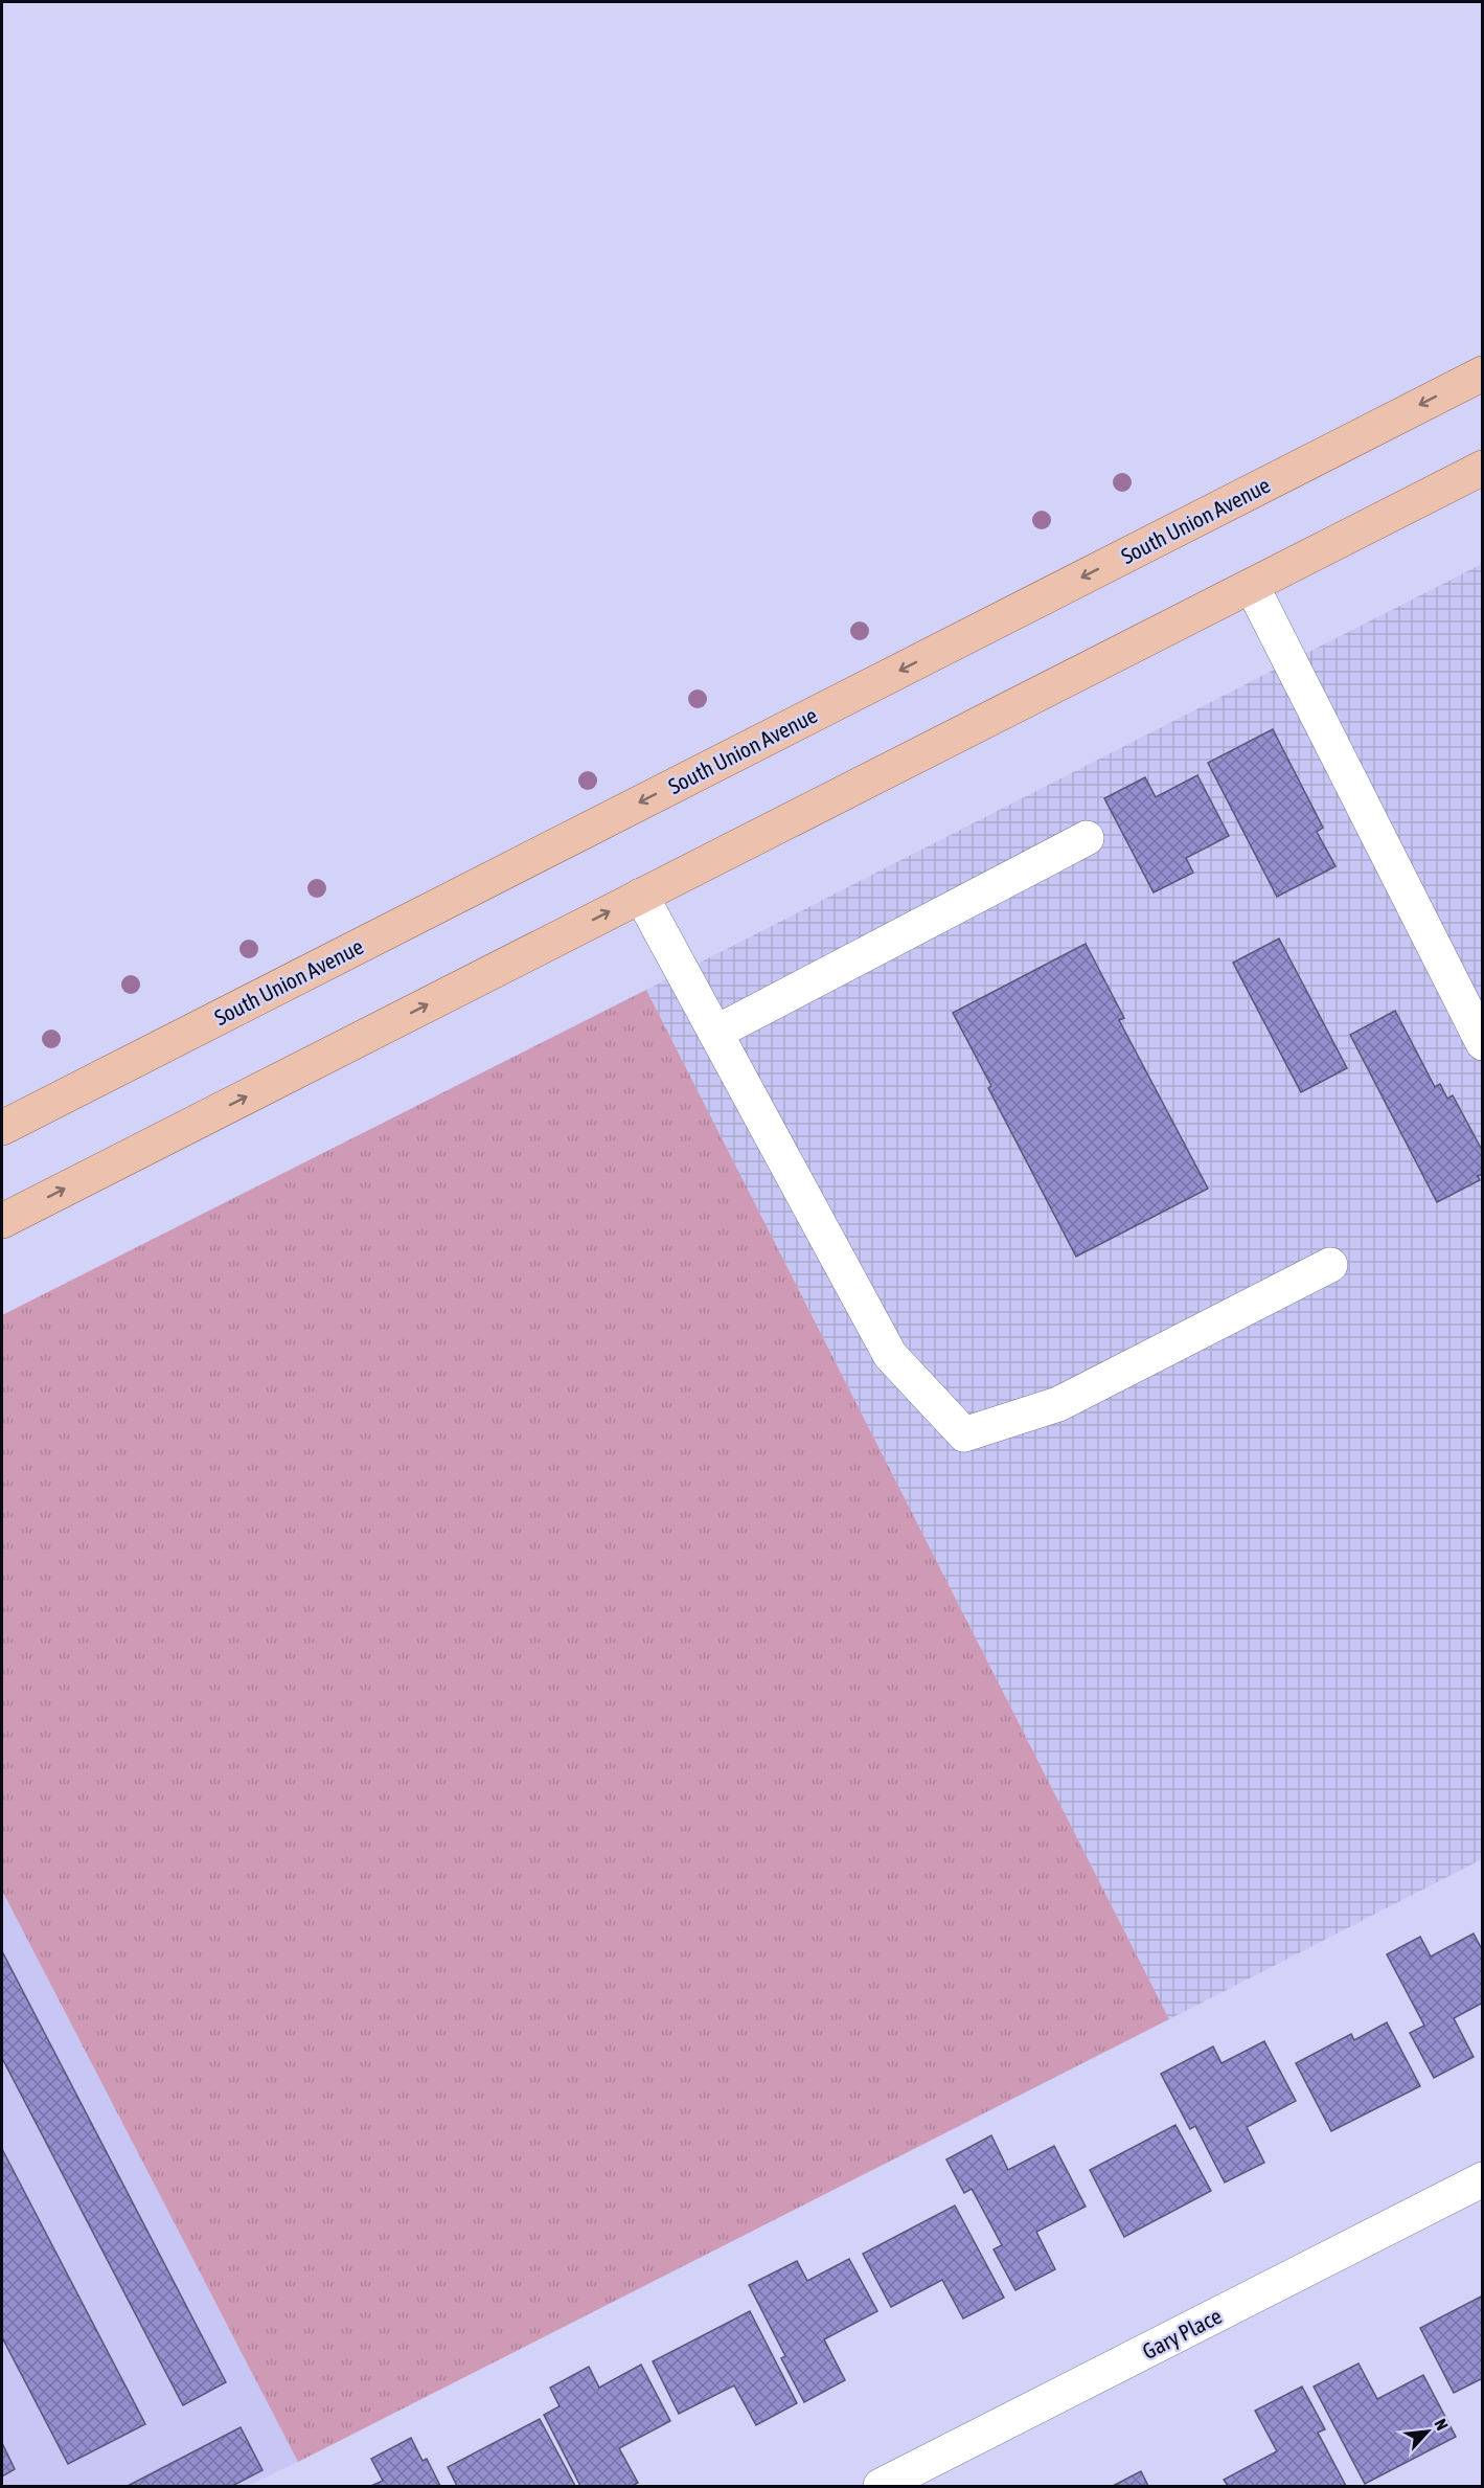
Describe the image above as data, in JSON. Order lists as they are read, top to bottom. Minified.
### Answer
{"streets":{"main road":["South Union Avenue"],"street":["Gary Place"]},"north":"top right"}
